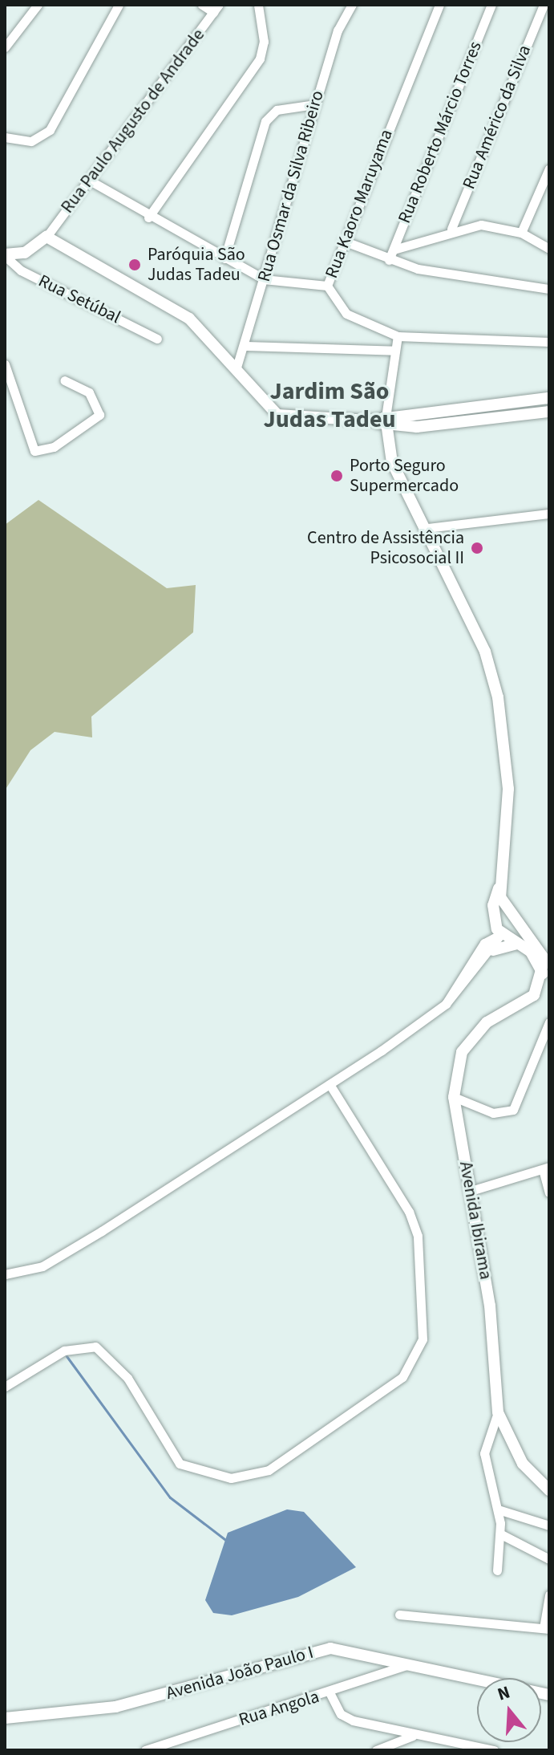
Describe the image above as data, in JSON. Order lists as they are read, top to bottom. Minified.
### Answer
{"streets":{"main road":["Avenida Ibirama","Avenida João Paulo I"],"street":["Rua Américo da Silva","Rua Paulo Augusto de Andrade","Rua Roberto Márcio Torres","Rua Osmar da Silva Ribeiro","Rua Kaoro Maruyama","Rua Setúbal","Rua Angola"]},"crossings":[["Avenida João Paulo I","Rua Angola"]],"districts":["Jardim São Judas Tadeu"],"places":["Paróquia São Judas Tadeu","Porto Seguro Supermercado","Centro de Assistência Psicosocial II"],"north":"top"}
